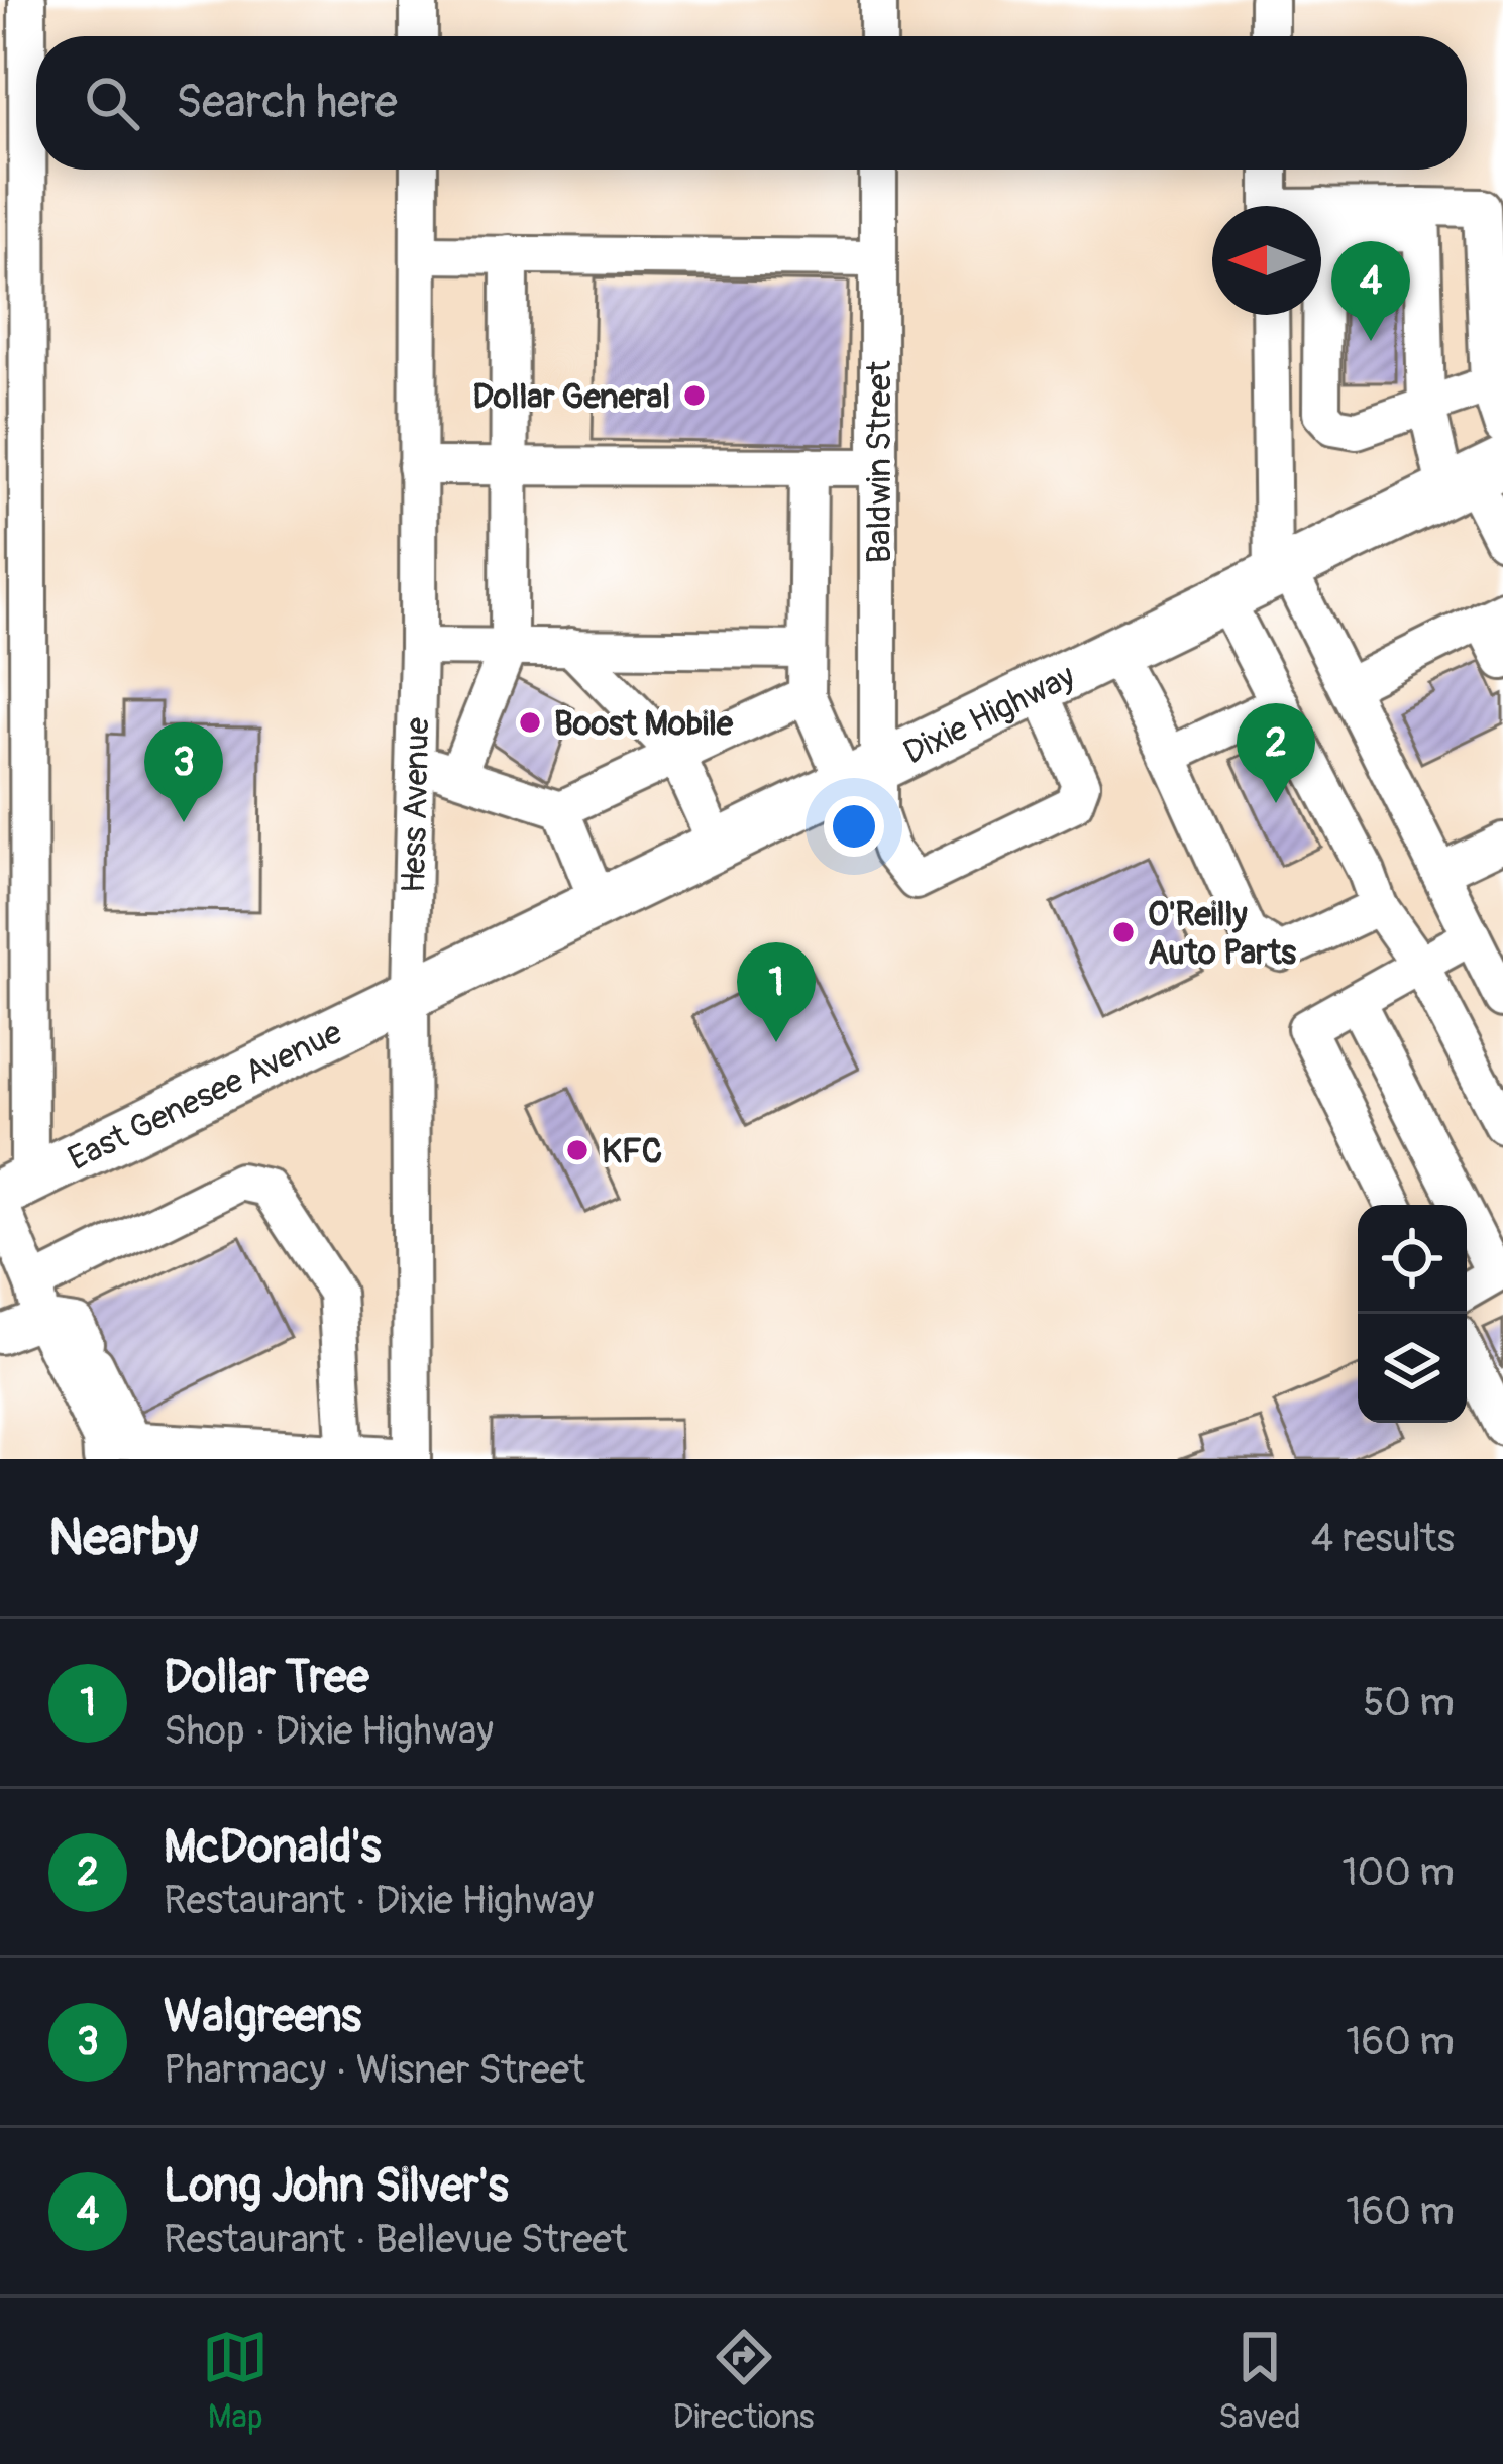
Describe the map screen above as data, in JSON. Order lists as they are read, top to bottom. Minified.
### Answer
{"streets":{"main road":["Dixie Highway","East Genesee Avenue"],"street":["Baldwin Street","Hess Avenue"]},"crossings":[["Baldwin Street","Dixie Highway"],["Dixie Highway","Hess Avenue"],["Dixie Highway","East Genesee Avenue"],["Hess Avenue","East Genesee Avenue"]],"places":["Dollar General","Boost Mobile","O'Reilly Auto Parts","KFC"],"north":"left","page":{"search":"Search here","pins":["4","2","3","1"],"heading":["Nearby","4 results"],"list":[{"mark":"1","name":"Dollar Tree","note":"Shop · Dixie Highway","value":"50 m"},{"mark":"2","name":"McDonald's","note":"Restaurant · Dixie Highway","value":"100 m"},{"mark":"3","name":"Walgreens","note":"Pharmacy · Wisner Street","value":"160 m"},{"mark":"4","name":"Long John Silver's","note":"Restaurant · Bellevue Street","value":"160 m"}],"nav":["Map","Directions","Saved"]}}
